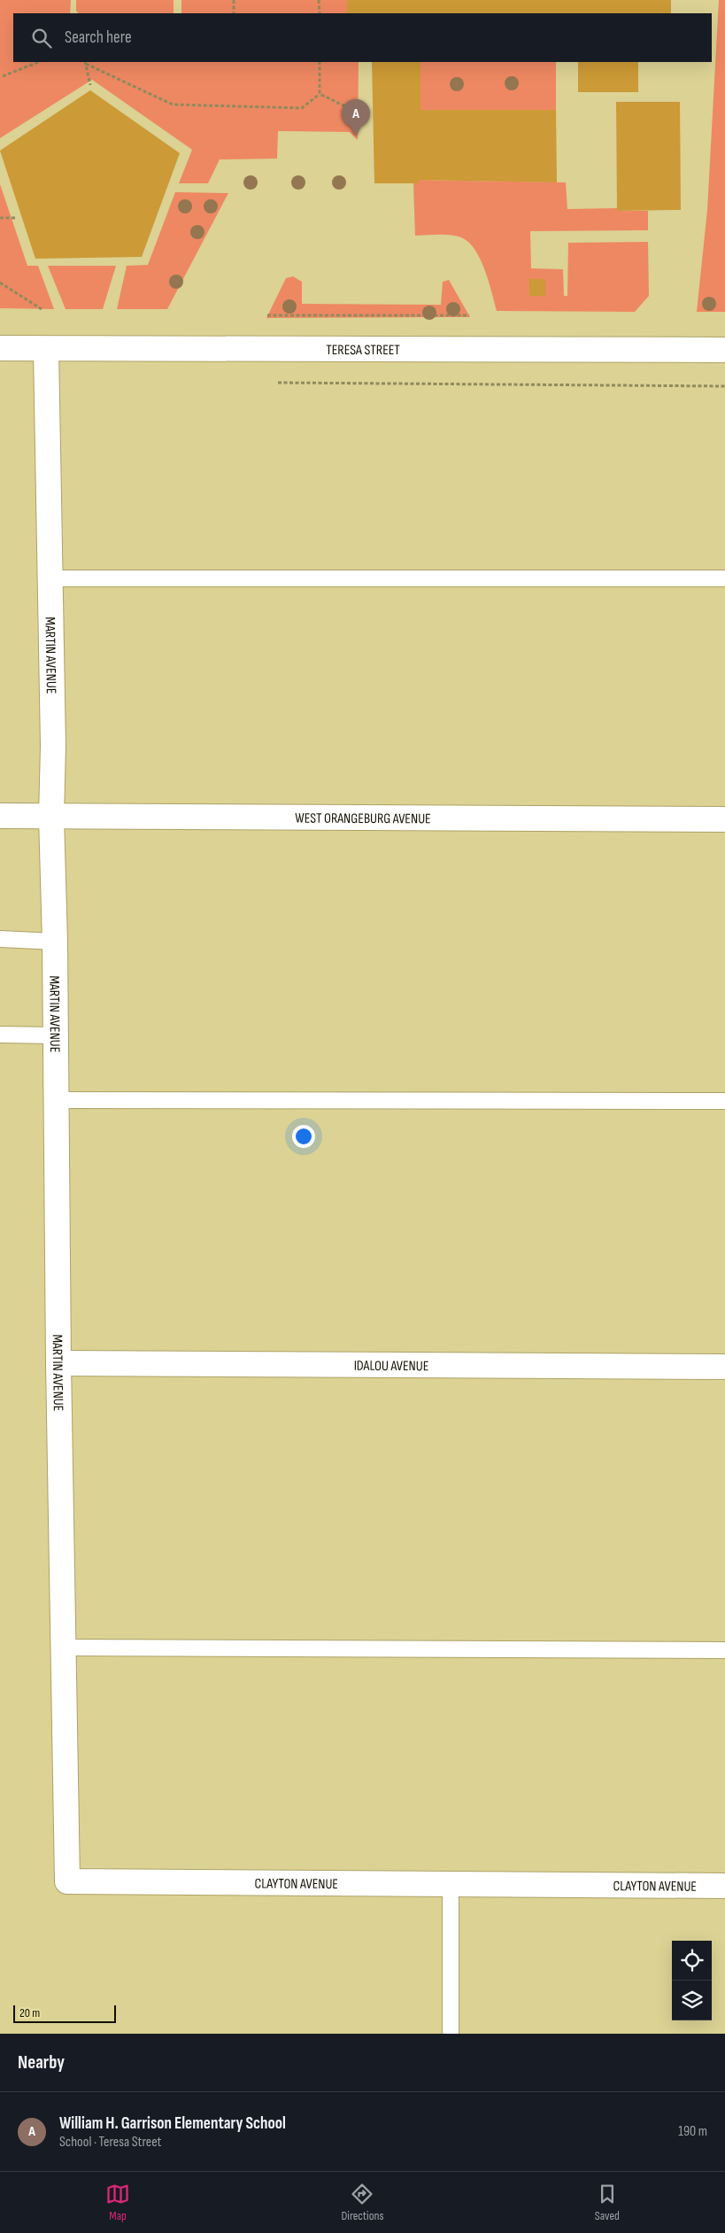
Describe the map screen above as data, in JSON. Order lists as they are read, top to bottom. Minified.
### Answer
{"streets":{"street":["TERESA STREET","MARTIN AVENUE","WEST ORANGEBURG AVENUE","IDALOU AVENUE","CLAYTON AVENUE"]},"crossings":[["TERESA STREET","MARTIN AVENUE"],["MARTIN AVENUE","WEST ORANGEBURG AVENUE"],["MARTIN AVENUE","IDALOU AVENUE"],["MARTIN AVENUE","CLAYTON AVENUE"]],"scale_bar":"20 m","page":{"search":"Search here","pins":"A","scale":"20 m","heading":"Nearby","list":[{"mark":"A","name":"William H. Garrison Elementary School","note":"School · Teresa Street","value":"190 m"}],"nav":["Map","Directions","Saved"]}}
